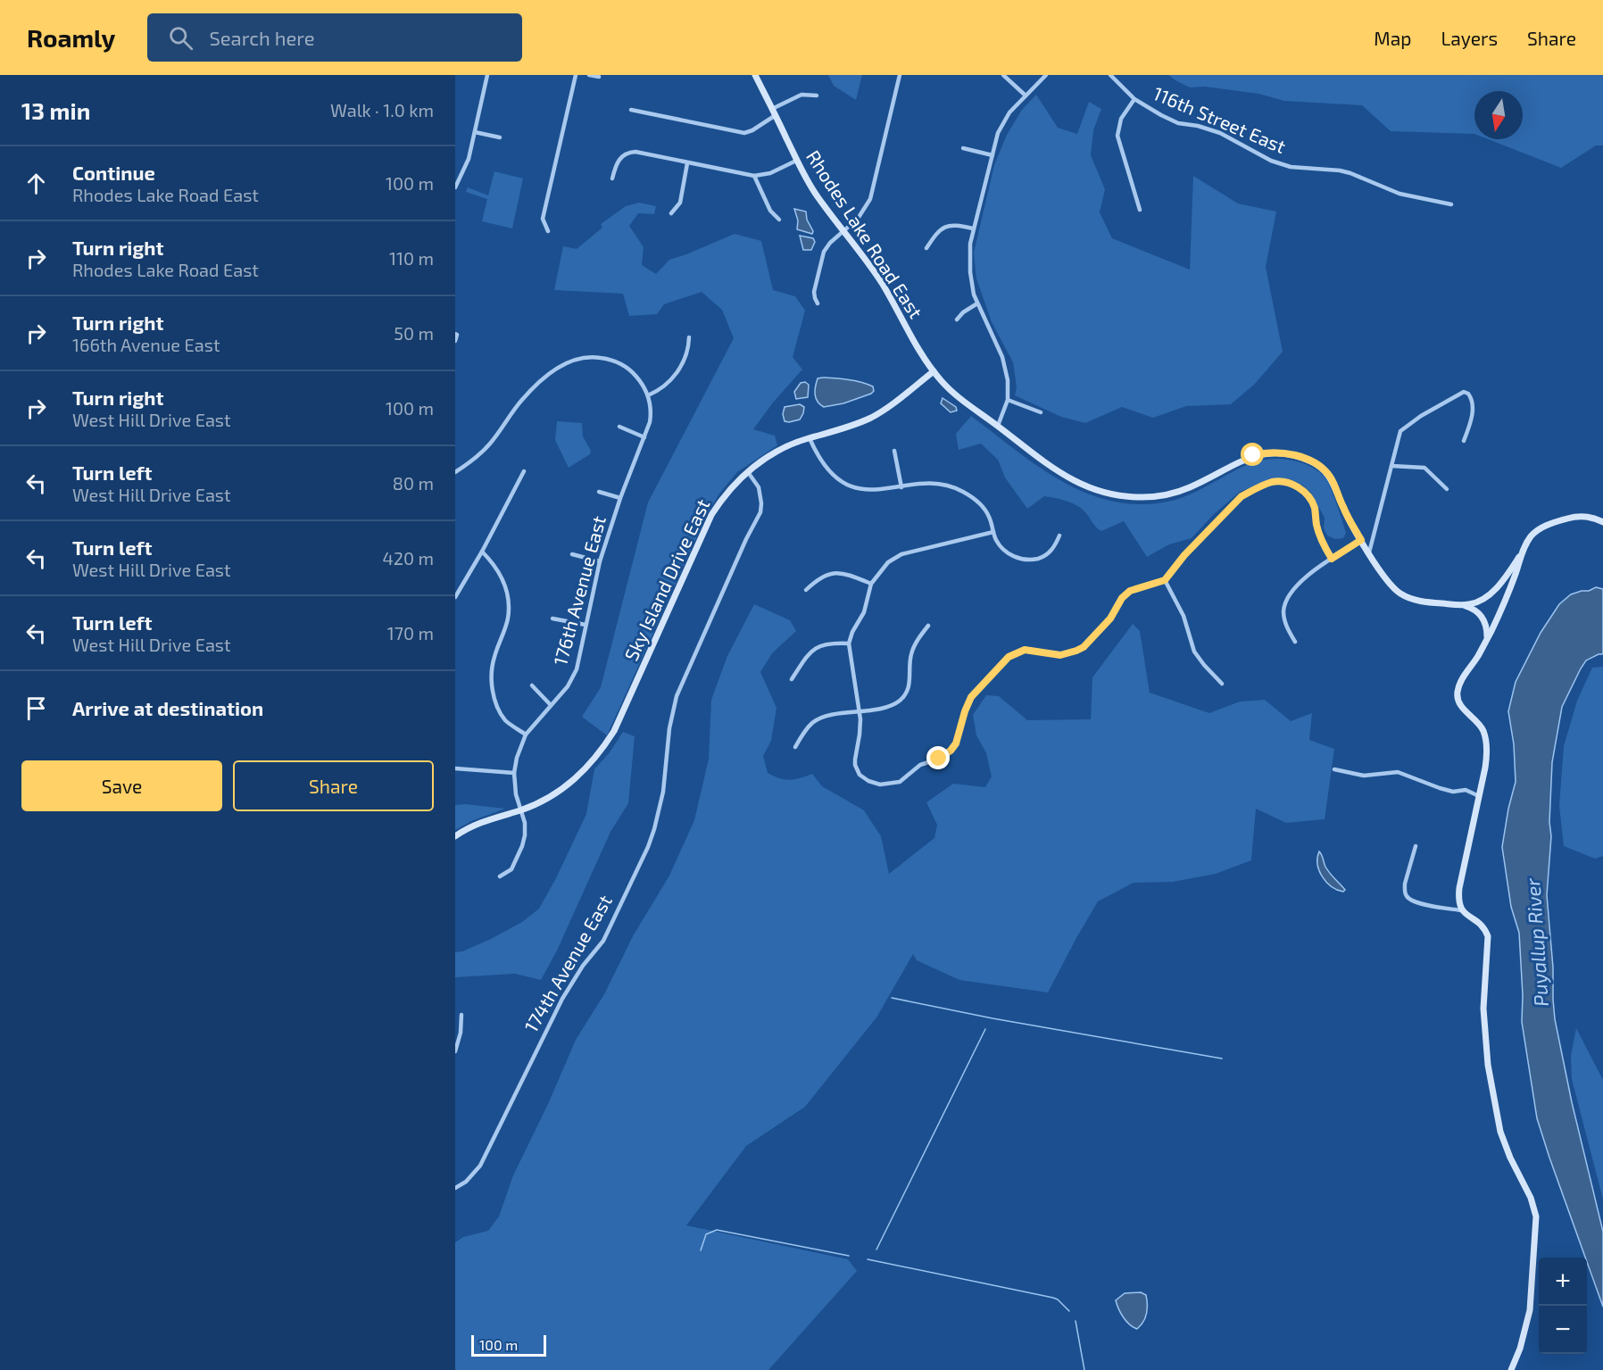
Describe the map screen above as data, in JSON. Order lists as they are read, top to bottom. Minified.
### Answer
{"streets":{"street":["116th Street East","Rhodes Lake Road East","Sky Island Drive East","176th Avenue East","174th Avenue East"]},"crossings":[["Rhodes Lake Road East","Sky Island Drive East"],["Sky Island Drive East","176th Avenue East"],["Sky Island Drive East","174th Avenue East"]],"water":["Puyallup River"],"scale_bar":"100 m","north":"bottom","page":{"header":"Roamly","search":"Search here","nav":["Map","Layers","Share"],"heading":["13 min","Walk · 1.0 km"],"list":[["Continue","Rhodes Lake Road East","100 m"],["Turn right","Rhodes Lake Road East","110 m"],["Turn right","166th Avenue East","50 m"],["Turn right","West Hill Drive East","100 m"],["Turn left","West Hill Drive East","80 m"],["Turn left","West Hill Drive East","420 m"],["Turn left","West Hill Drive East","170 m"],"Arrive at destination"],"buttons":["Save","Share"],"map_buttons":["+","−"],"scale":"100 m"}}
